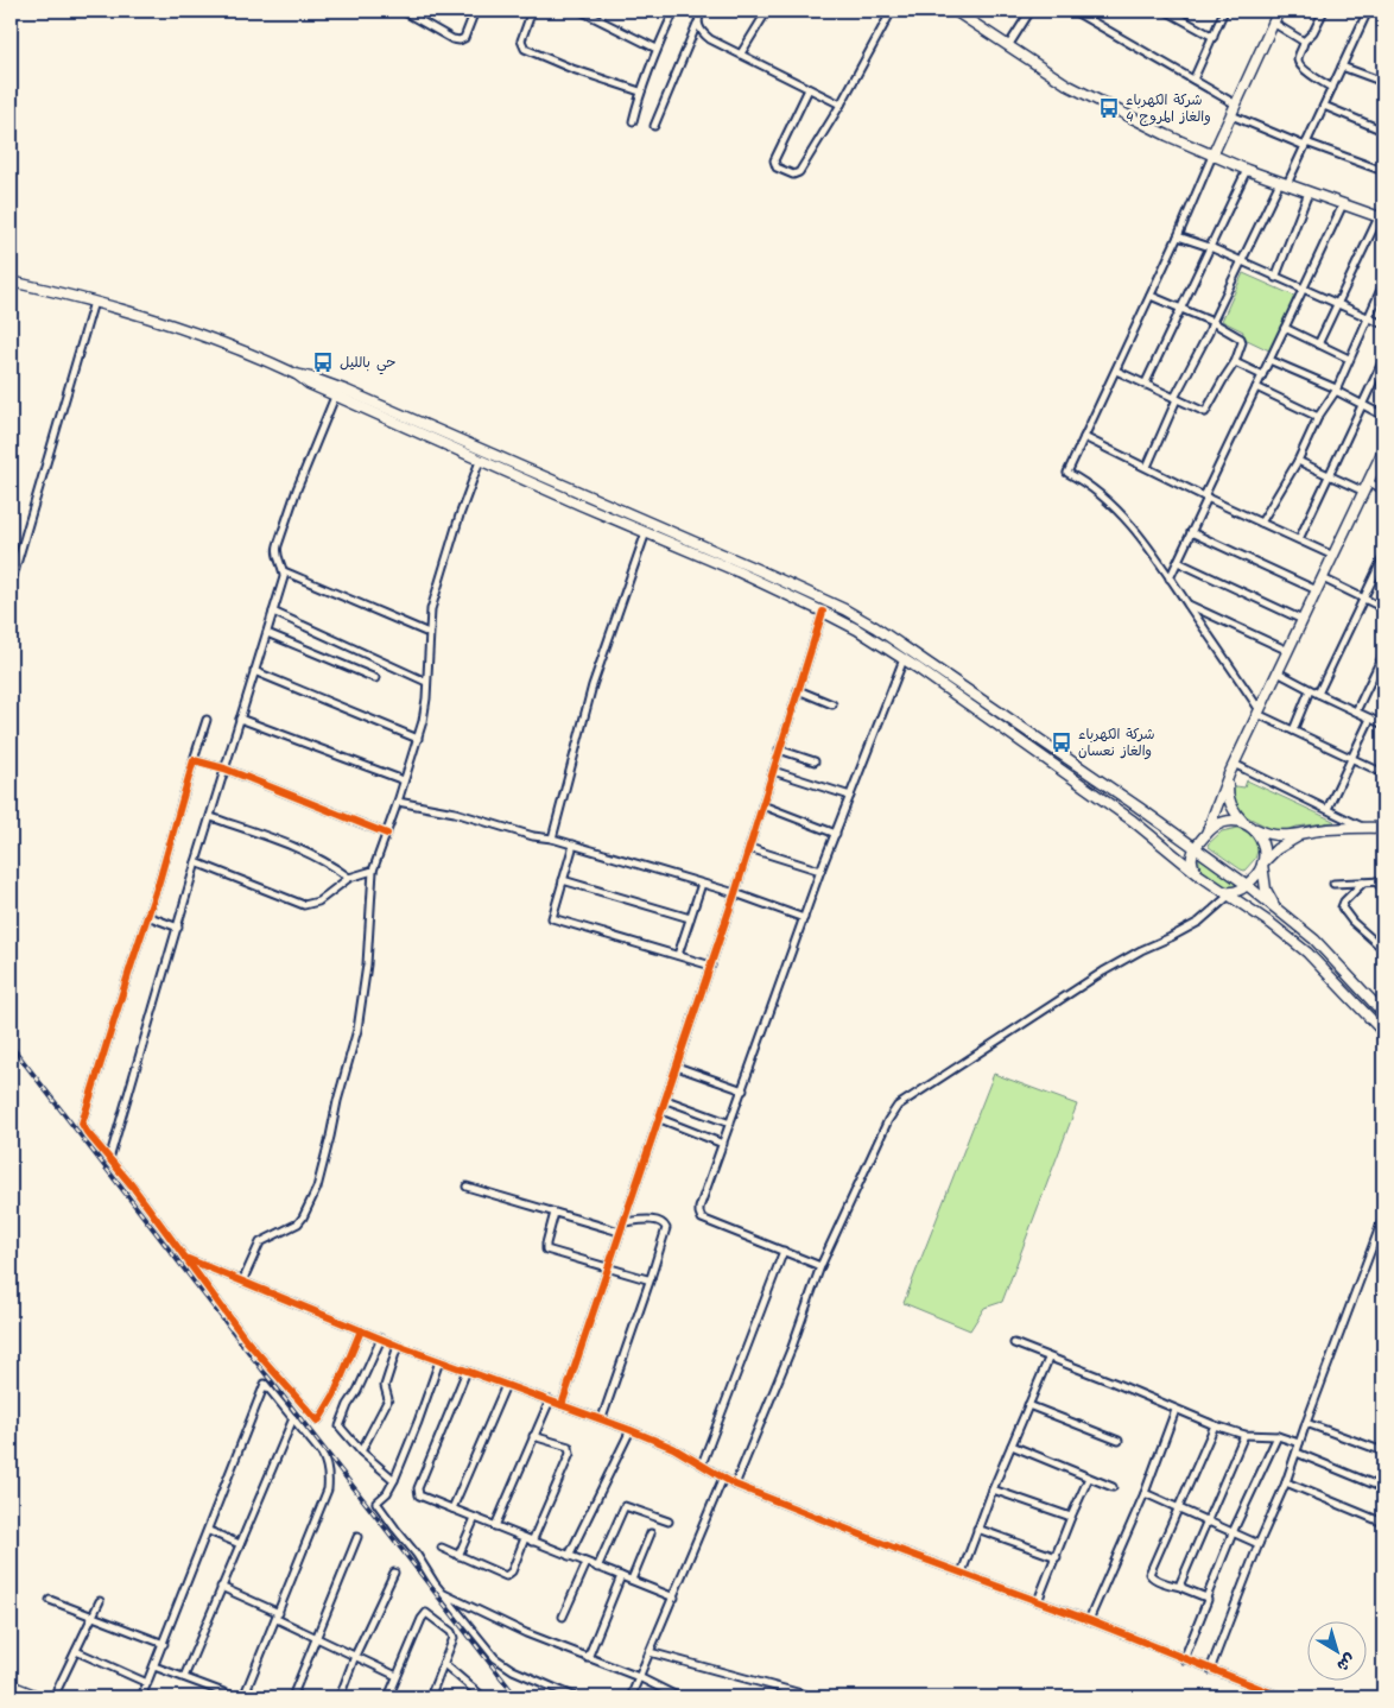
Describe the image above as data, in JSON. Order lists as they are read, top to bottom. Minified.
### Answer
{"places":{"bus stop":["شركة الكهرباء والغاز المروج 4","حي بالليل","شركة الكهرباء والغاز نعسان"]},"north":"bottom right"}
